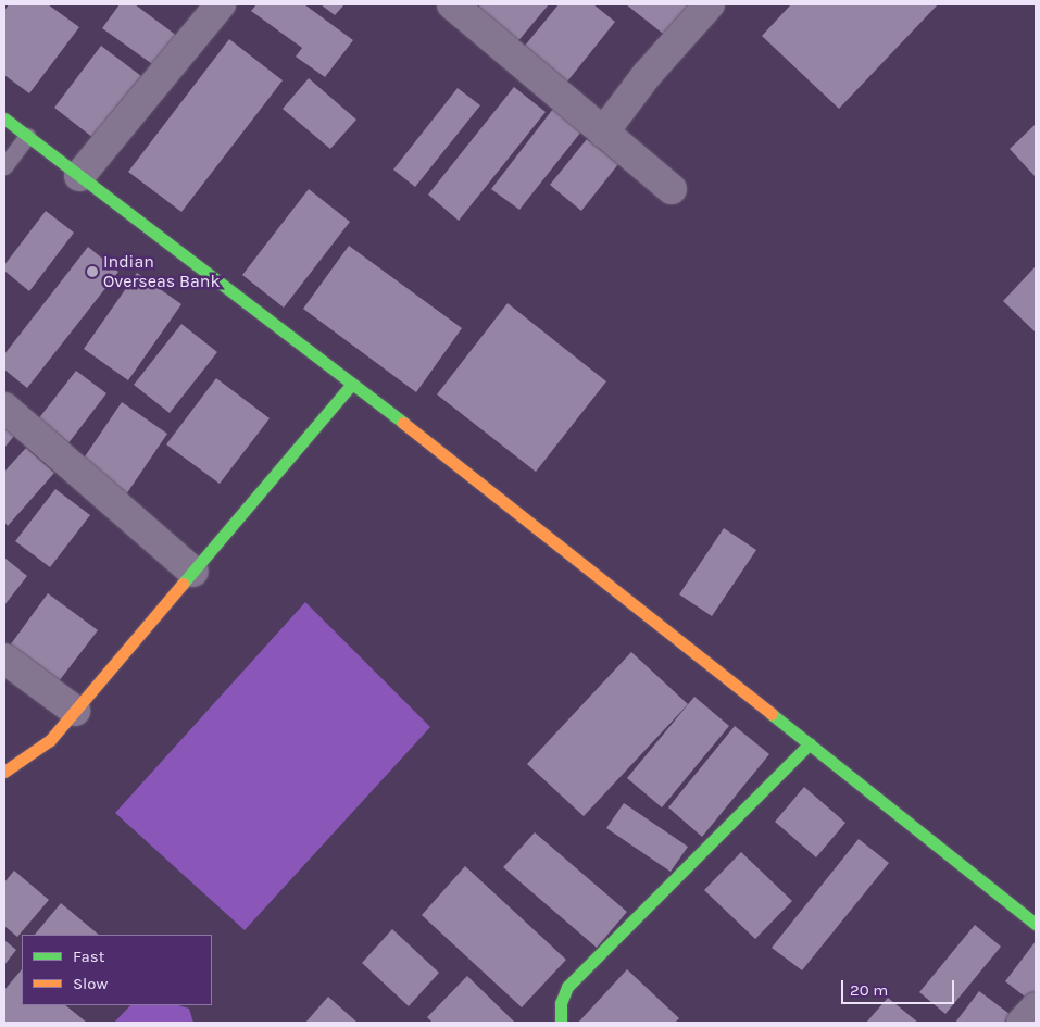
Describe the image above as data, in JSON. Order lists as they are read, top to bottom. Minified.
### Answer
{"places":["Indian Overseas Bank"],"legend":["Fast","Slow"],"scale_bar":"20 m"}
